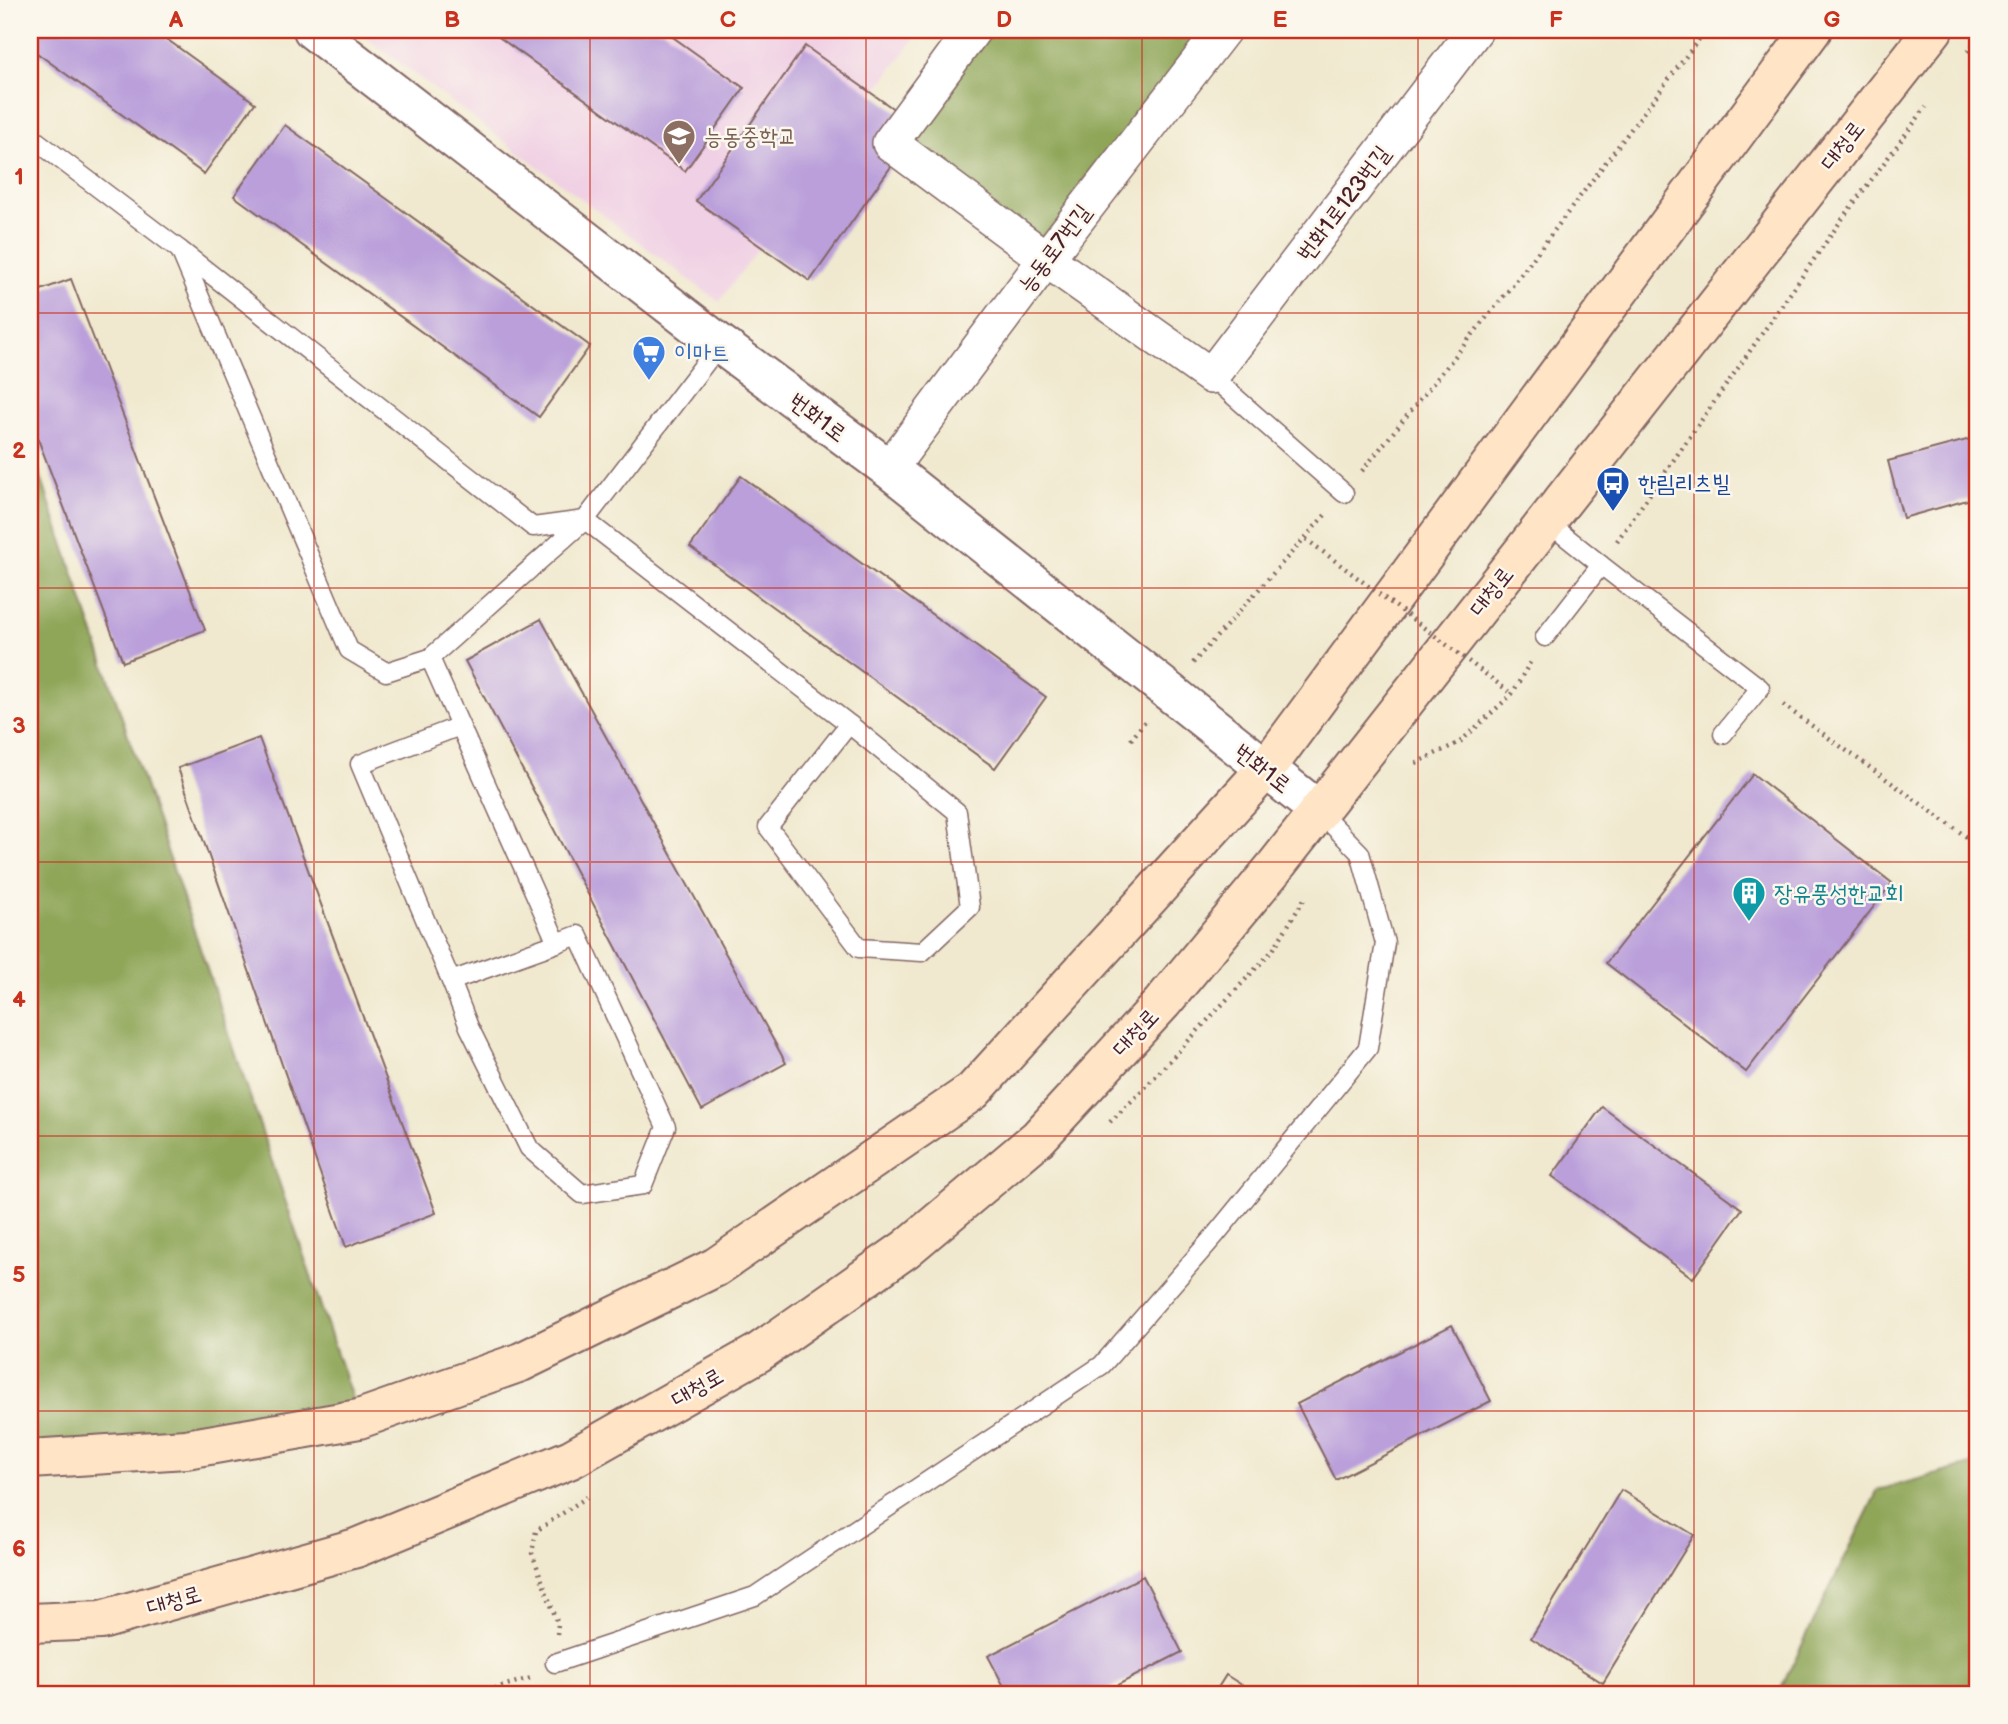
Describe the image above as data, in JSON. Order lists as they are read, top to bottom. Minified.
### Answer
{"streets":{"main road":["대청로"],"street":["번화1로123번길","능동로7번길","번화1로"]},"crossings":[["대청로","번화1로"],["능동로7번길","번화1로"]],"places":{"school or university":["능동중학교"],"supermarket":["이마트"],"bus stop":["한림리츠빌"],"building":["장유풍성한교회"]},"grid":{"columns":["A","B","C","D","E","F","G"],"rows":["1","2","3","4","5","6"]}}
